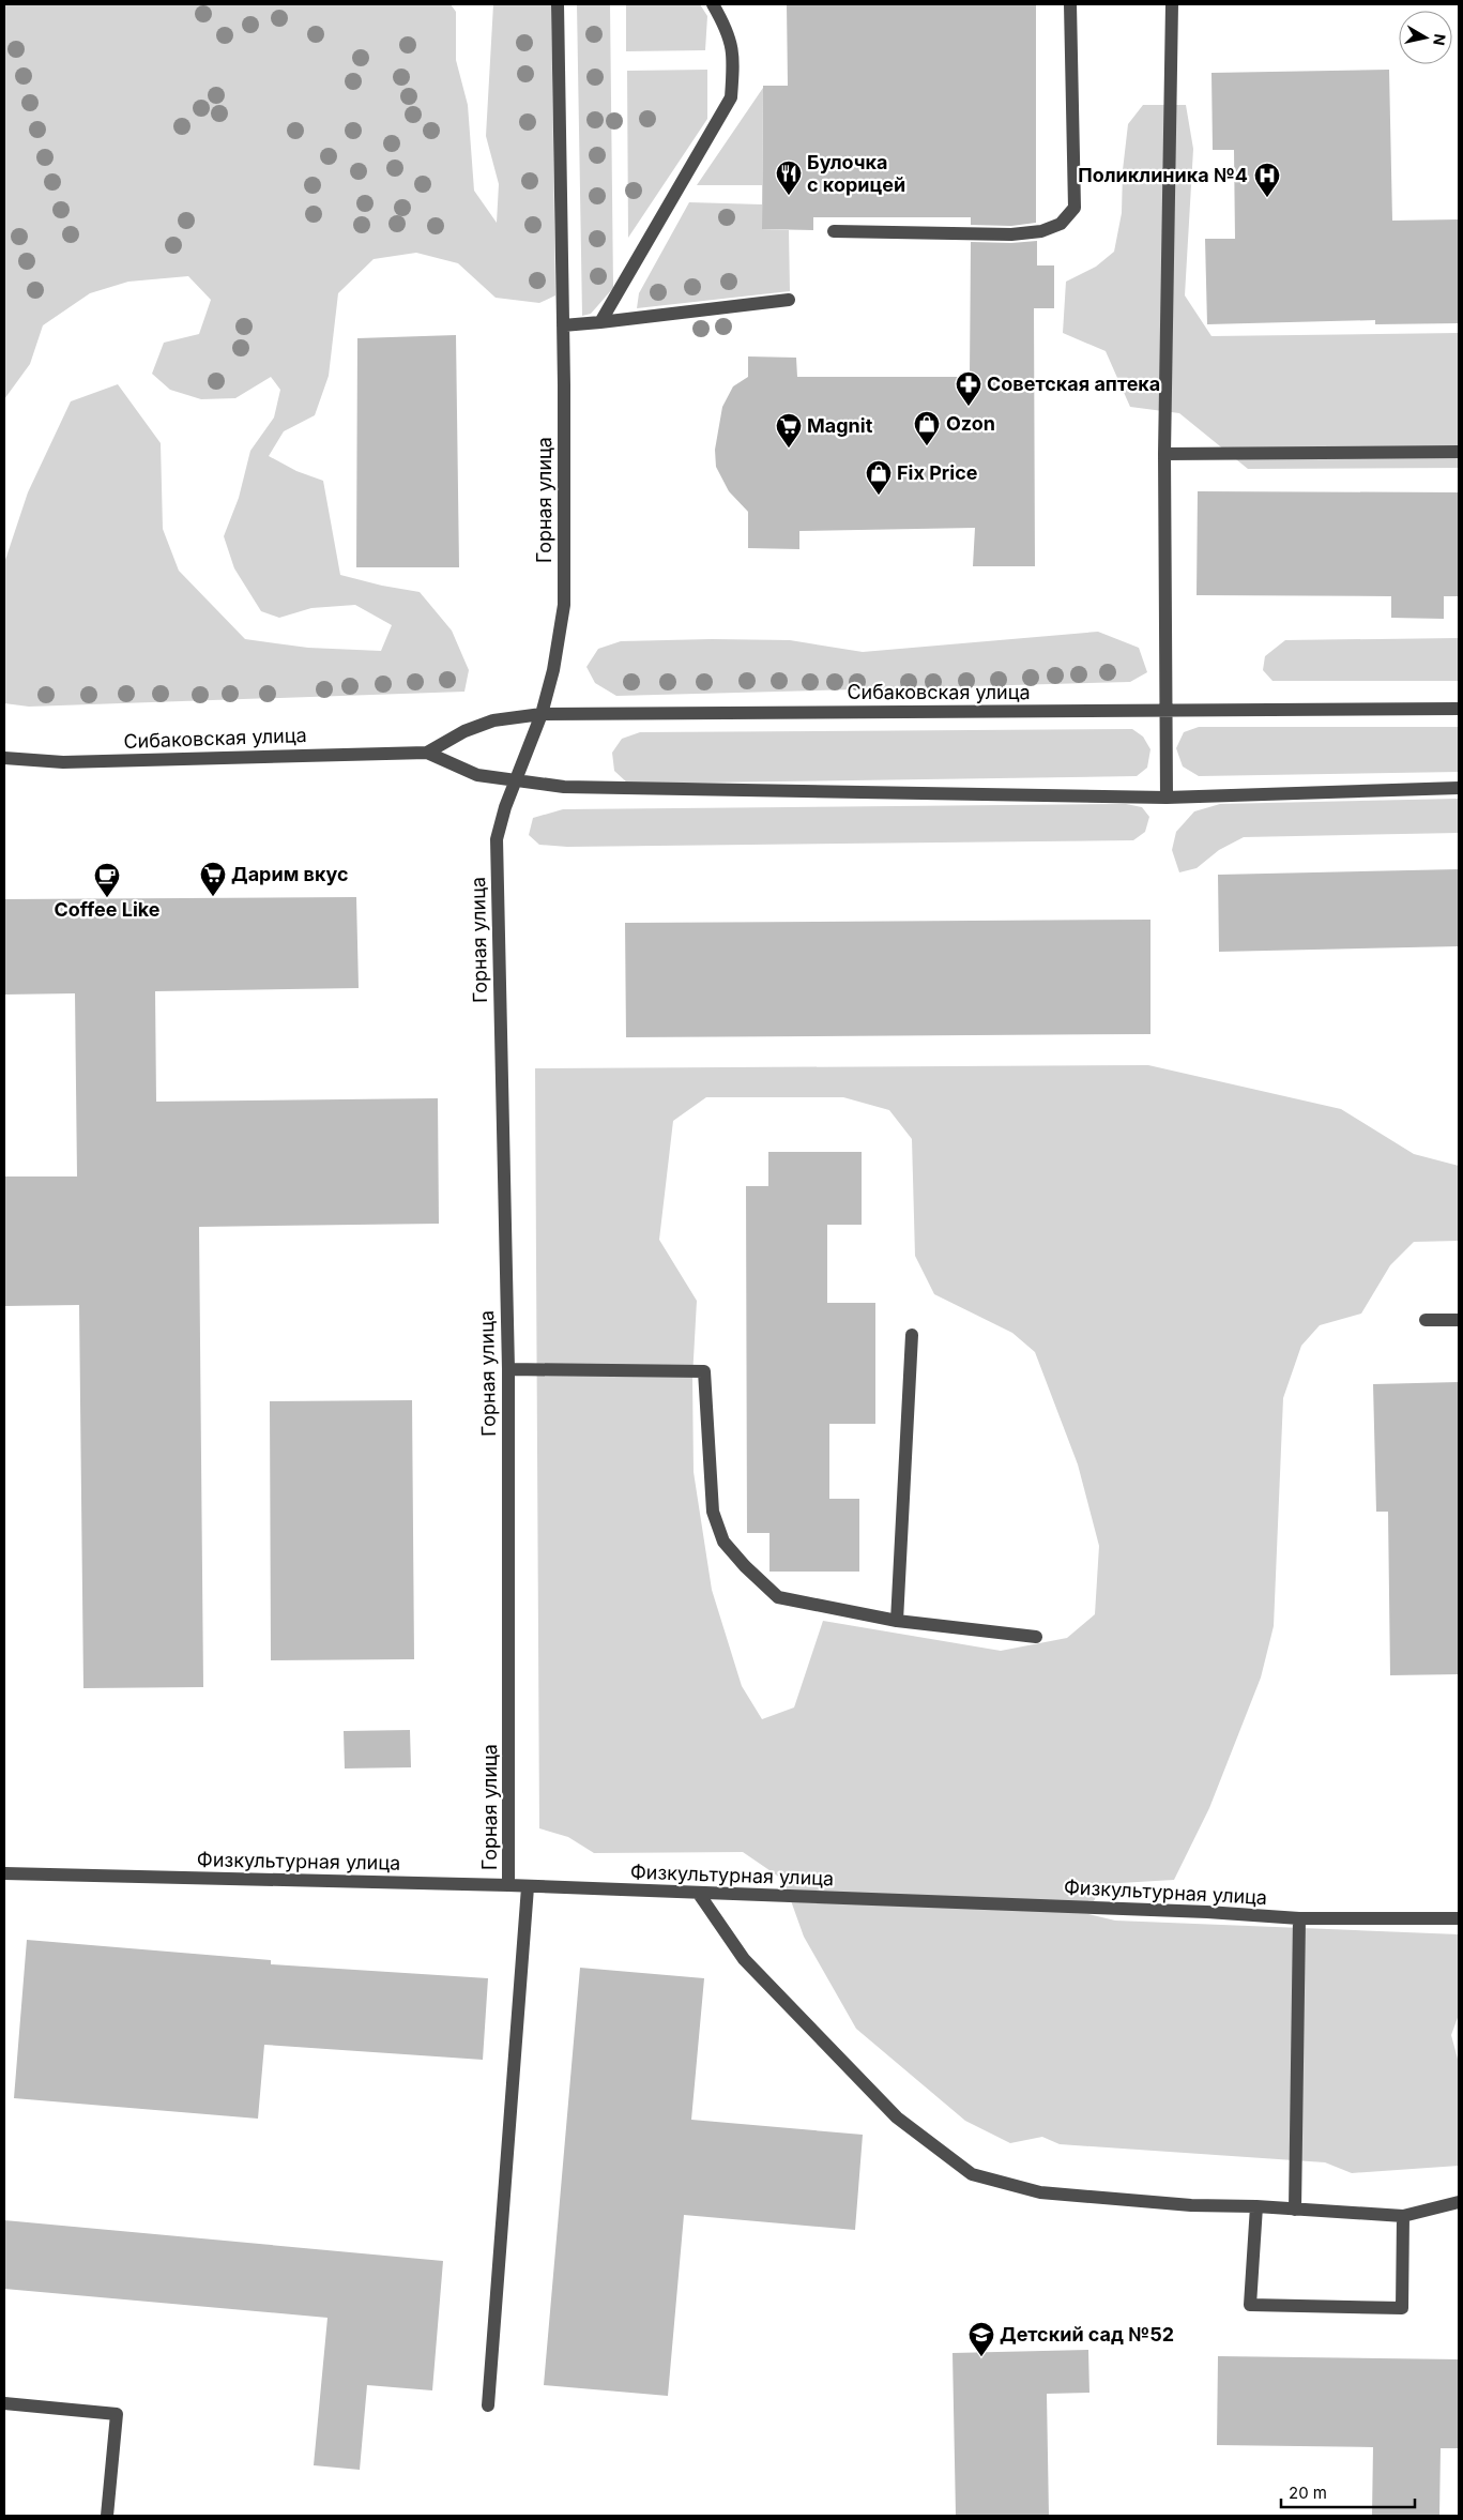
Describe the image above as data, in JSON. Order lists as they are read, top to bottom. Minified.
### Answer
{"streets":{"street":["Горная улица","Сибаковская улица","Физкультурная улица"]},"crossings":[["Горная улица","Сибаковская улица"],["Горная улица","Физкультурная улица"]],"places":{"restaurant":["Булочка с корицей"],"hospital":["Поликлиника №4"],"pharmacy":["Советская аптека"],"shop":["Ozon","Fix Price"],"supermarket":["Magnit","Дарим вкус"],"cafe":["Coffee Like"],"school or university":["Детский сад №52"]},"scale_bar":"20 m","north":"right"}
